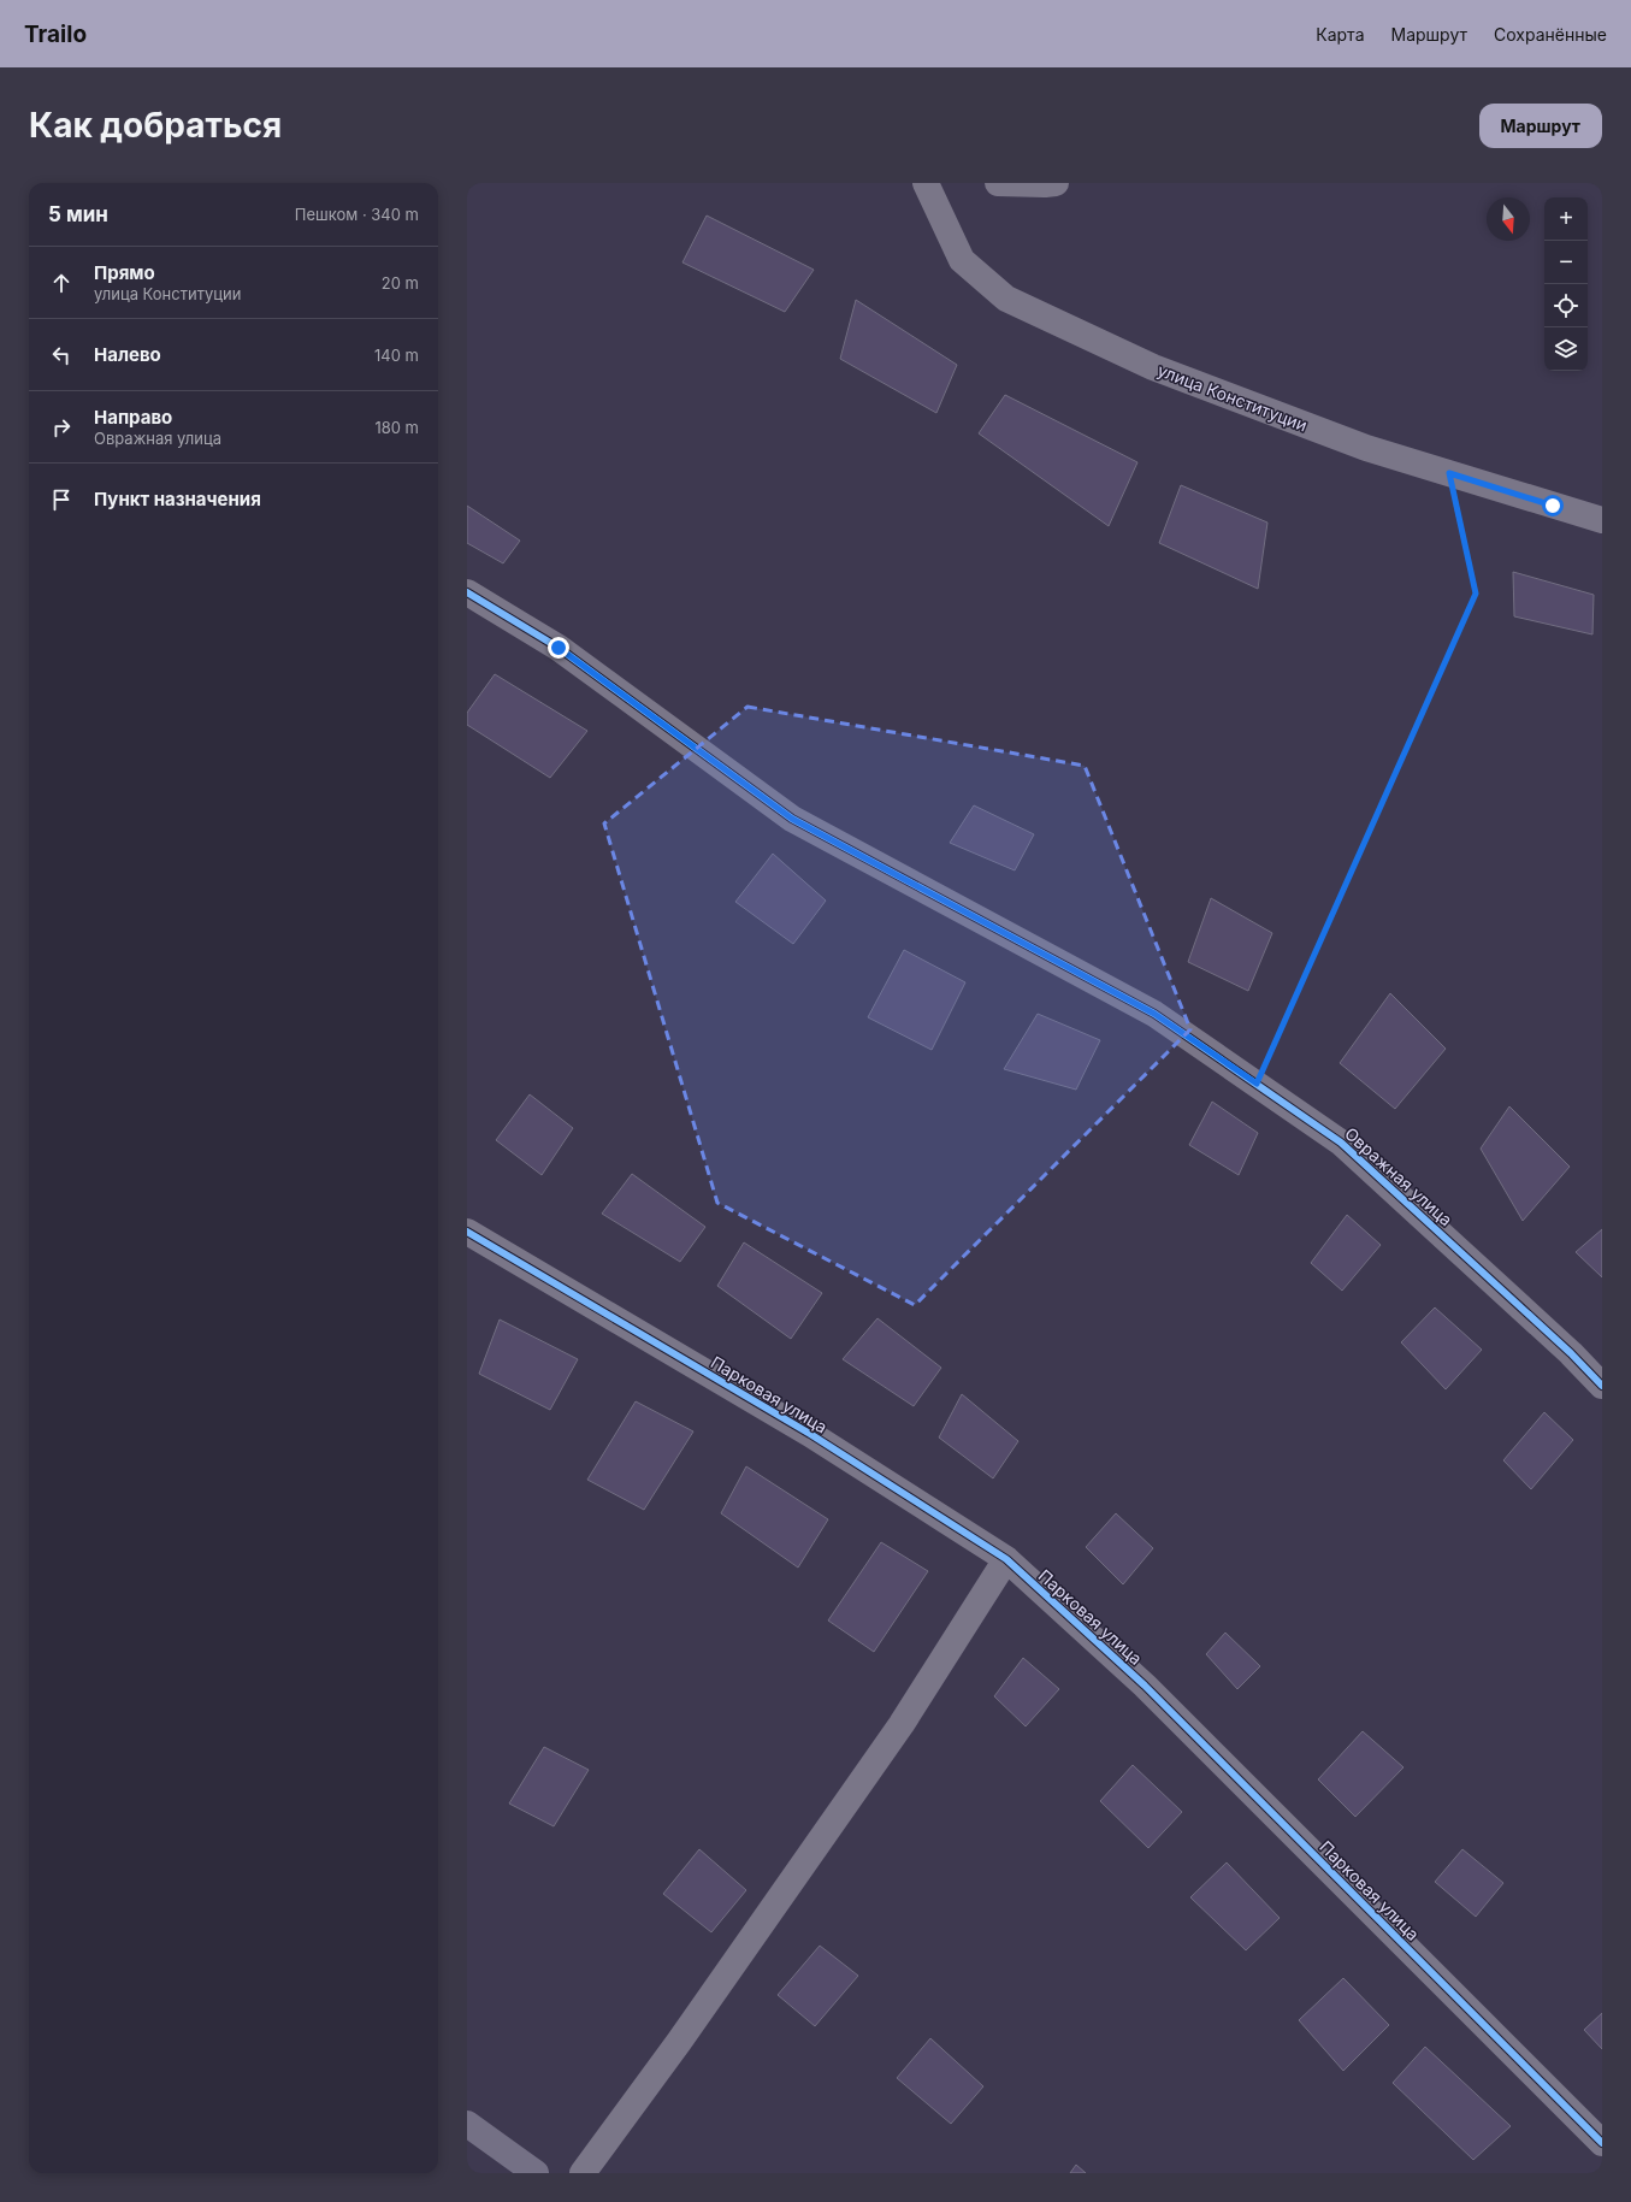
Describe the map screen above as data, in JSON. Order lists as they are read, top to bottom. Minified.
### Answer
{"streets":{"street":["улица Конституции","Овражная улица","Парковая улица"]},"north":"bottom","page":{"header":"Trailo","nav":["Карта","Маршрут","Сохранённые"],"buttons":"Маршрут","title":"Как добраться","heading":["5 мин","Пешком · 340 m"],"map_buttons":["+","−"],"list":[["Прямо","улица Конституции","20 m"],["Налево","140 m"],["Направо","Овражная улица","180 m"],"Пункт назначения"]}}
